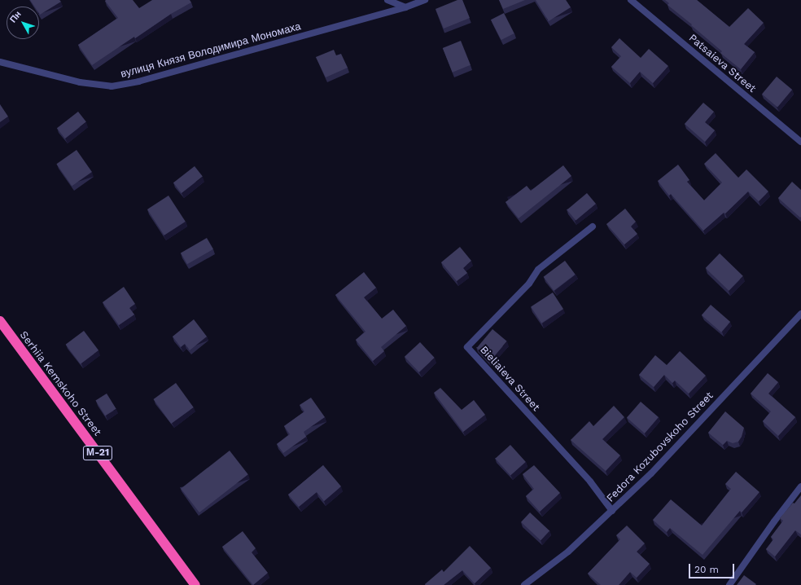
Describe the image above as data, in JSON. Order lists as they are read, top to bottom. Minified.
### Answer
{"streets":{"highway":["Serhiia Kemskoho Street","М-21"],"street":["вулиця Князя Володимира Мономаха","Patsaieva Street","Bieliaieva Street","Fedora Kozubovskoho Street"]},"crossings":[["Bieliaieva Street","Fedora Kozubovskoho Street"]],"scale_bar":"20 m","north":"top left"}
